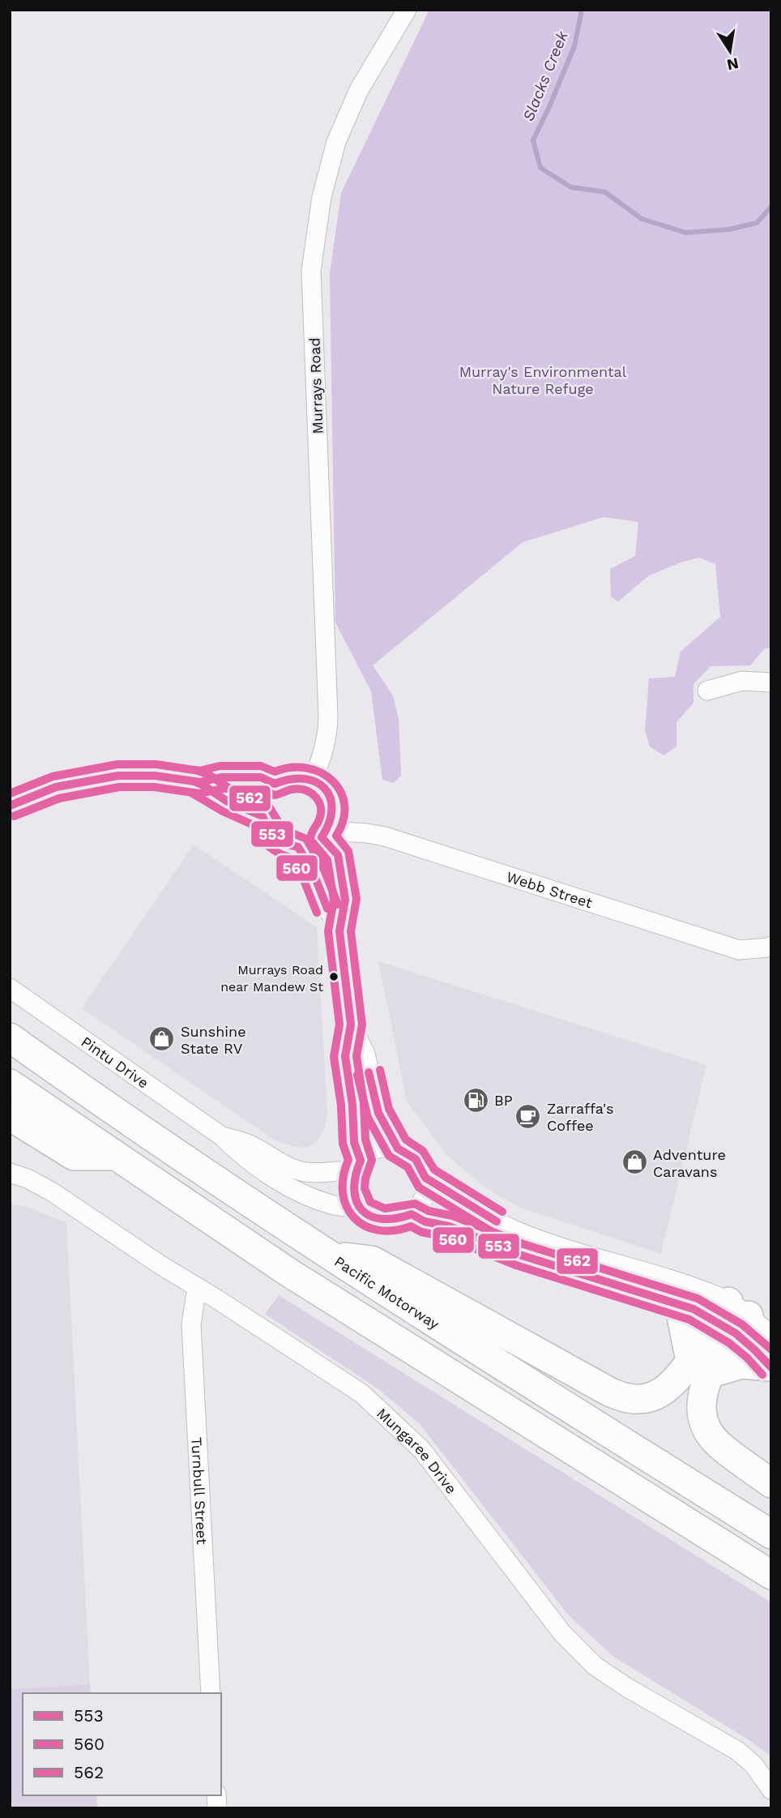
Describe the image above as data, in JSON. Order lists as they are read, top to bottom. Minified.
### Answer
{"streets":{"highway":["Pacific Motorway"],"street":["Murrays Road","Webb Street","Pintu Drive","Mungaree Drive","Turnbull Street"]},"crossings":[["Murrays Road","Webb Street"],["Mungaree Drive","Turnbull Street"]],"water":["Slacks Creek"],"parks":["Murray's Environmental Nature Refuge"],"places":{"other":["Murrays Road near Mandew St"],"shop":["Sunshine State RV","Adventure Caravans"],"fuel station":["BP"],"cafe":["Zarraffa's Coffee"]},"lines":["transit line 562","transit line 553","transit line 560"],"legend":["553","560","562"],"north":"bottom"}
